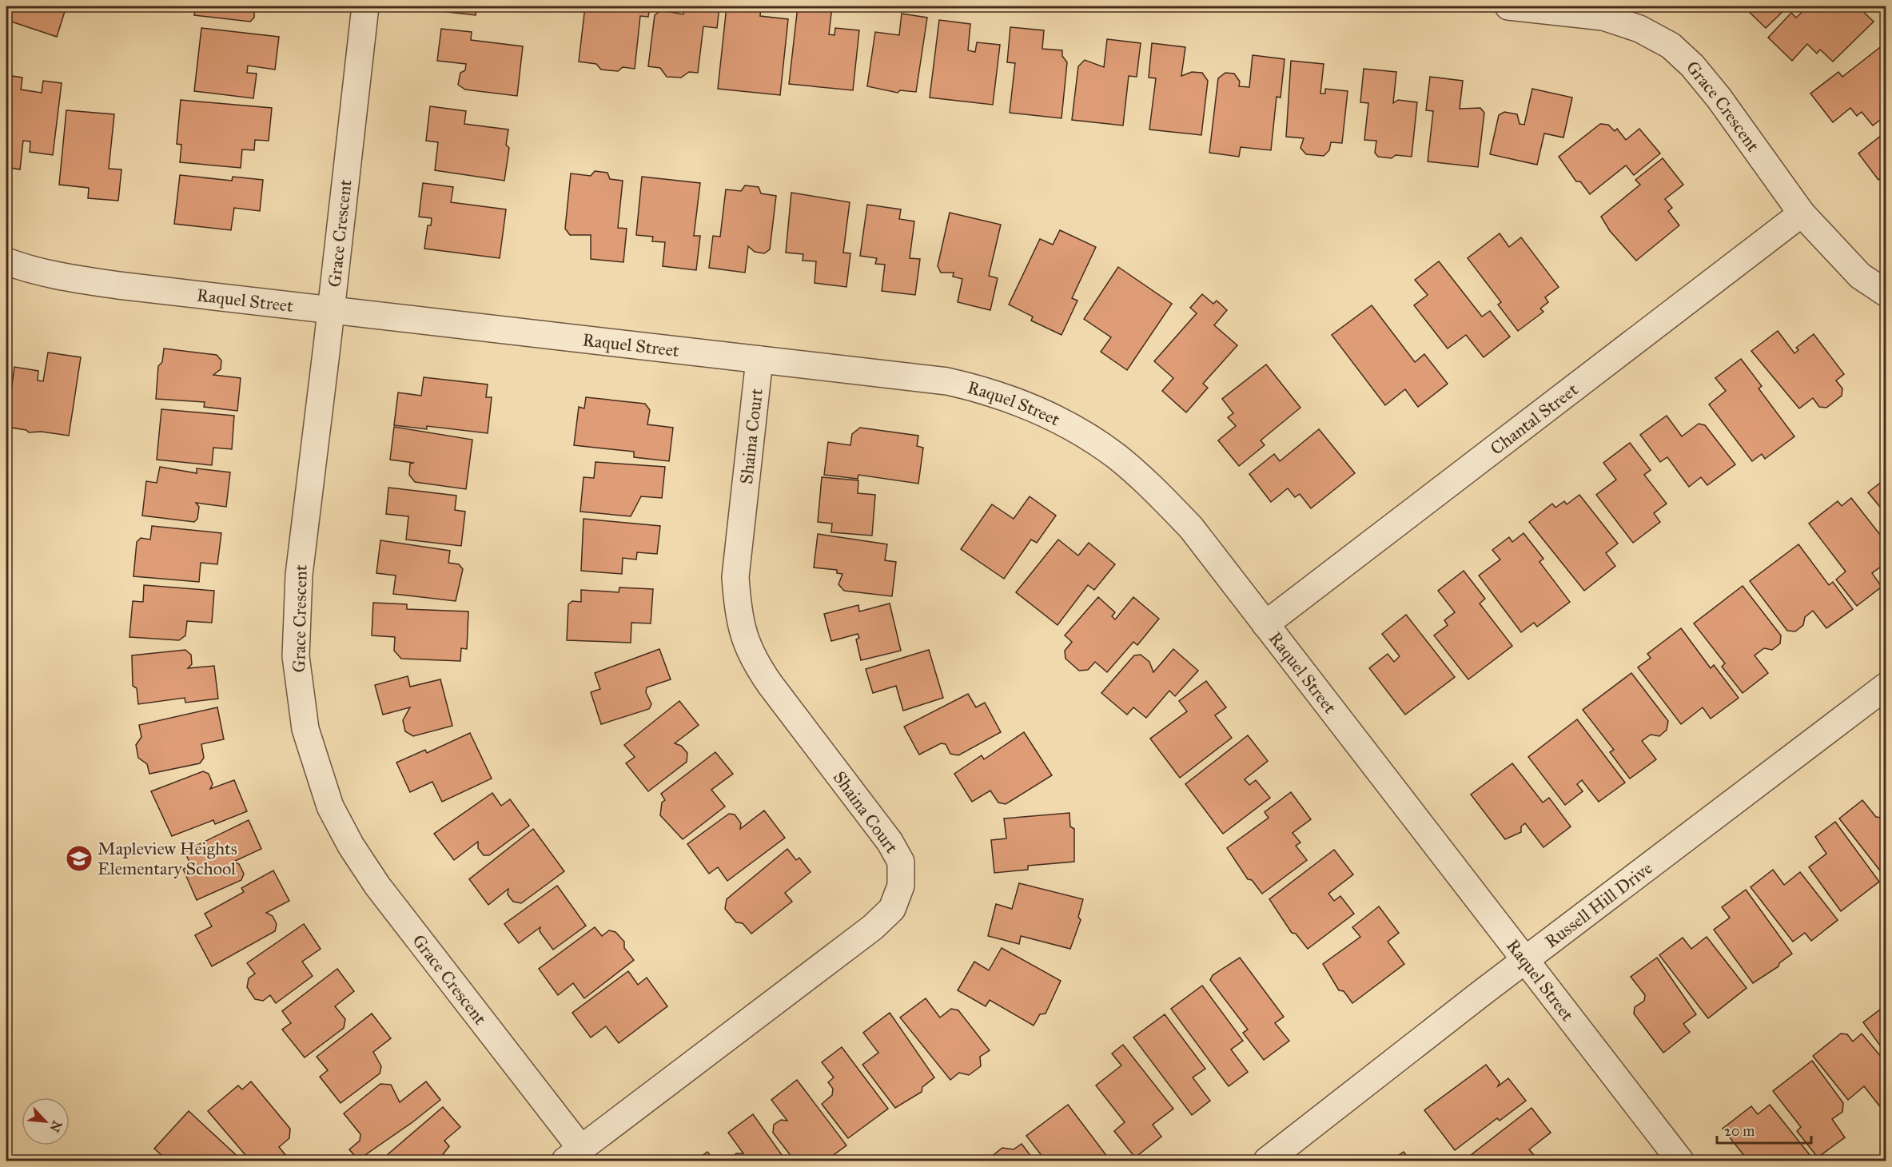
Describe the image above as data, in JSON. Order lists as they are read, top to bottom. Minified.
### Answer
{"streets":{"street":["Grace Crescent","Raquel Street","Chantal Street","Shaina Court","Russell Hill Drive"]},"crossings":[["Grace Crescent","Raquel Street"],["Grace Crescent","Chantal Street"],["Grace Crescent","Shaina Court"],["Raquel Street","Chantal Street"],["Raquel Street","Shaina Court"],["Raquel Street","Russell Hill Drive"]],"places":{"school or university":["Mapleview Heights Elementary School"]},"scale_bar":"20 m","north":"bottom right"}
